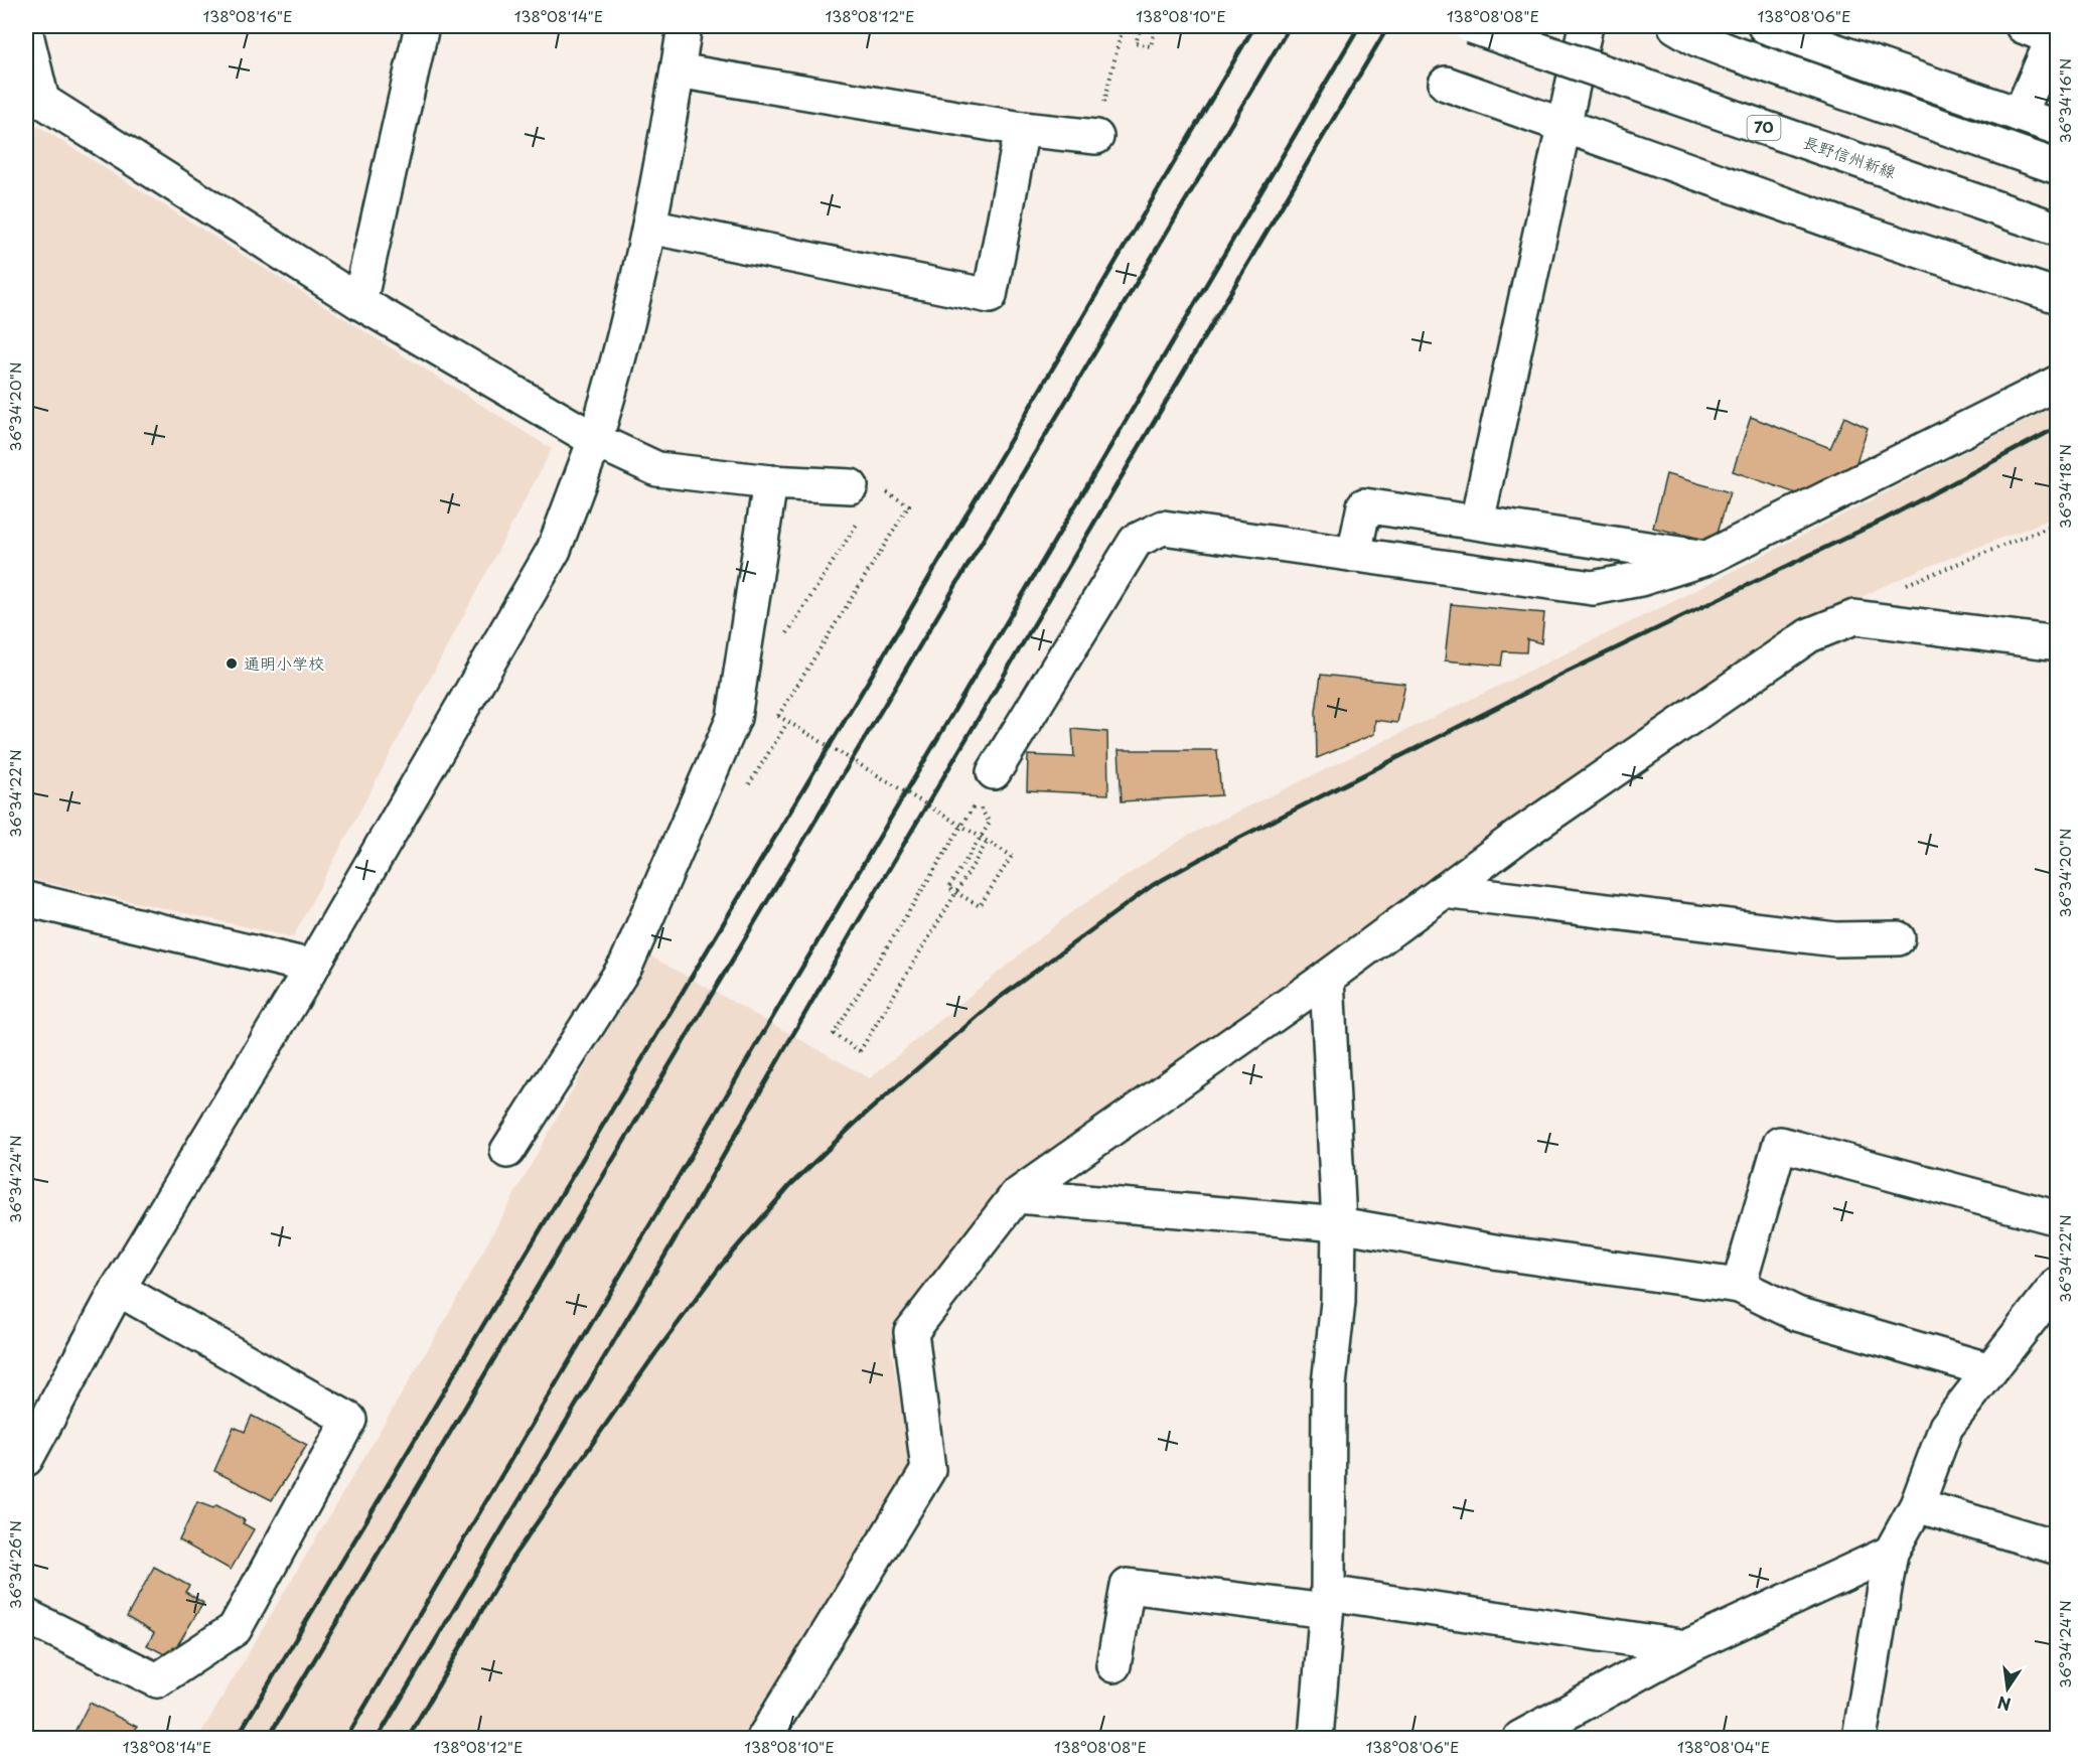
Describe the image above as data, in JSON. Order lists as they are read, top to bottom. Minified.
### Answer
{"streets":{"street":["70","長野信州新線"]},"places":["通明小学校"],"north":"bottom","coordinates":["138°08'16\"E","138°08'14\"E","138°08'12\"E","138°08'10\"E","138°08'08\"E","138°08'06\"E","36°34'16\"N","36°34'20\"N","36°34'18\"N","36°34'22\"N","36°34'24\"N","36°34'26\"N","138°08'04\"E"]}
